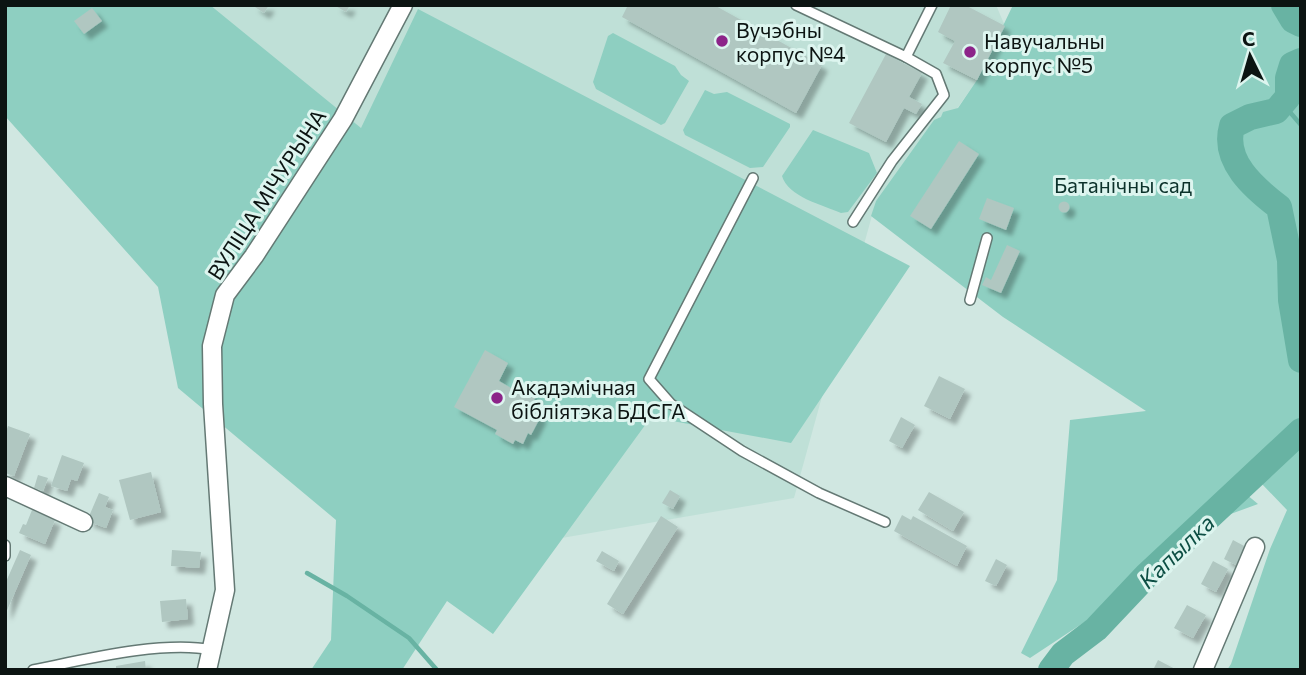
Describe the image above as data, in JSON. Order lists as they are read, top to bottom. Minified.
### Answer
{"streets":{"street":["ВУЛІЦА МІЧУРЫНА"]},"water":["Капылка"],"parks":["Батанічны сад"],"places":["Вучэбны корпус №4","Навучальны корпус №5","Акадэмічная бібліятэка БДСГА"],"north":"top"}
